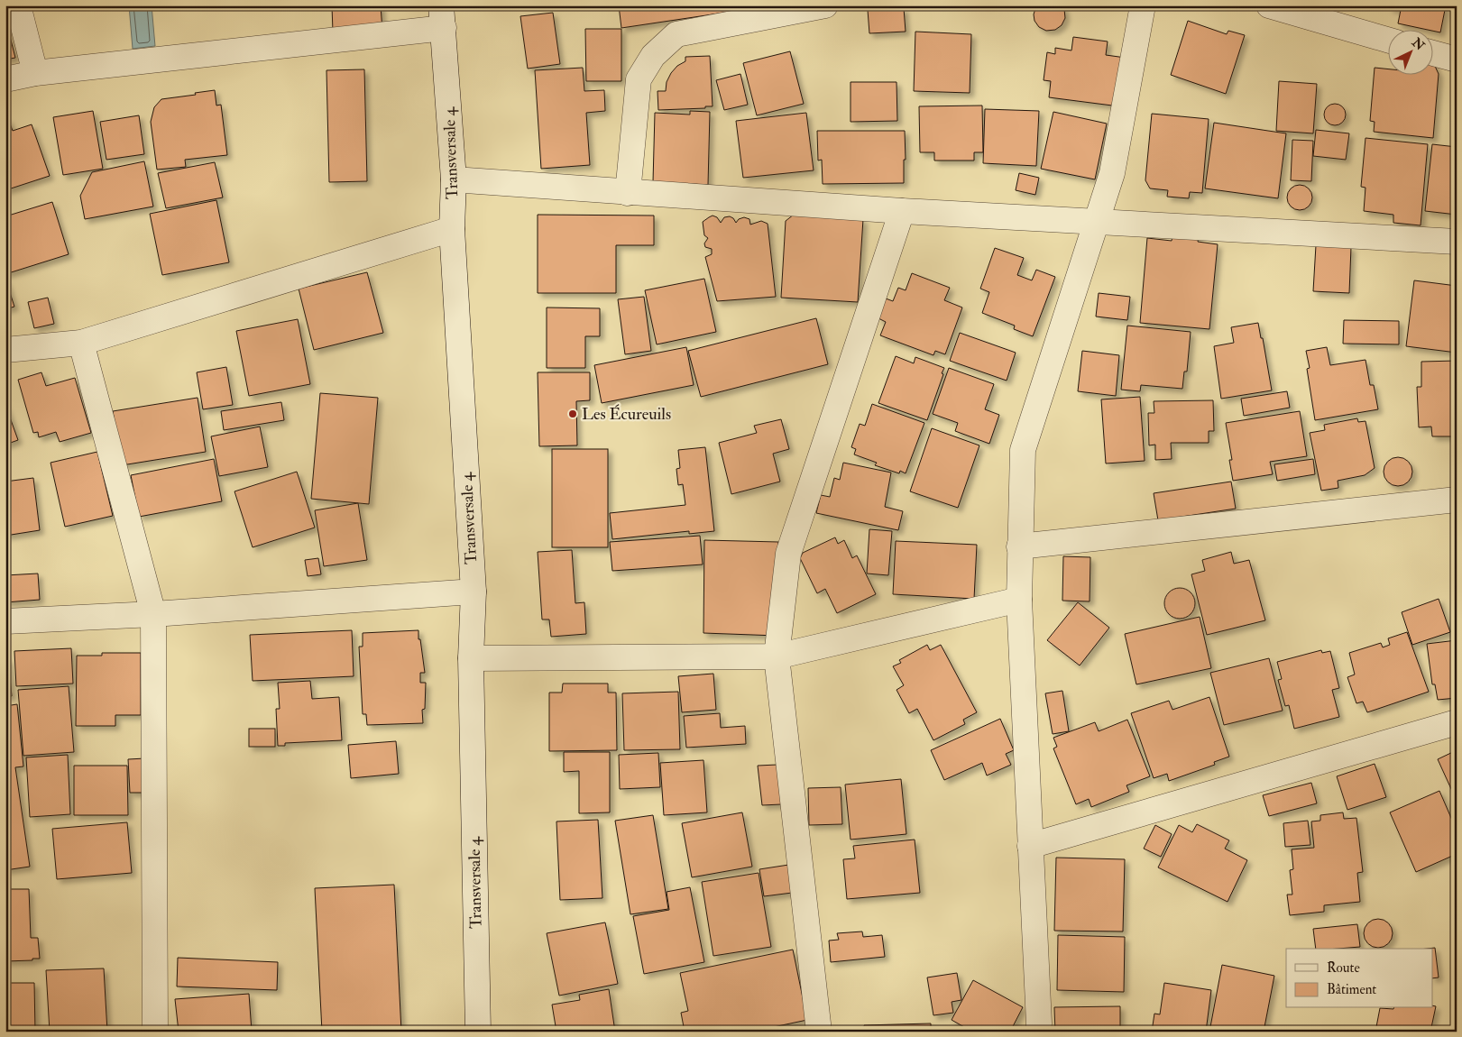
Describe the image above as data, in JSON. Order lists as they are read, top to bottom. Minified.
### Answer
{"streets":{"street":["Transversale 4"]},"places":["Les Écureuils"],"legend":["Route","Bâtiment"],"north":"top right"}
